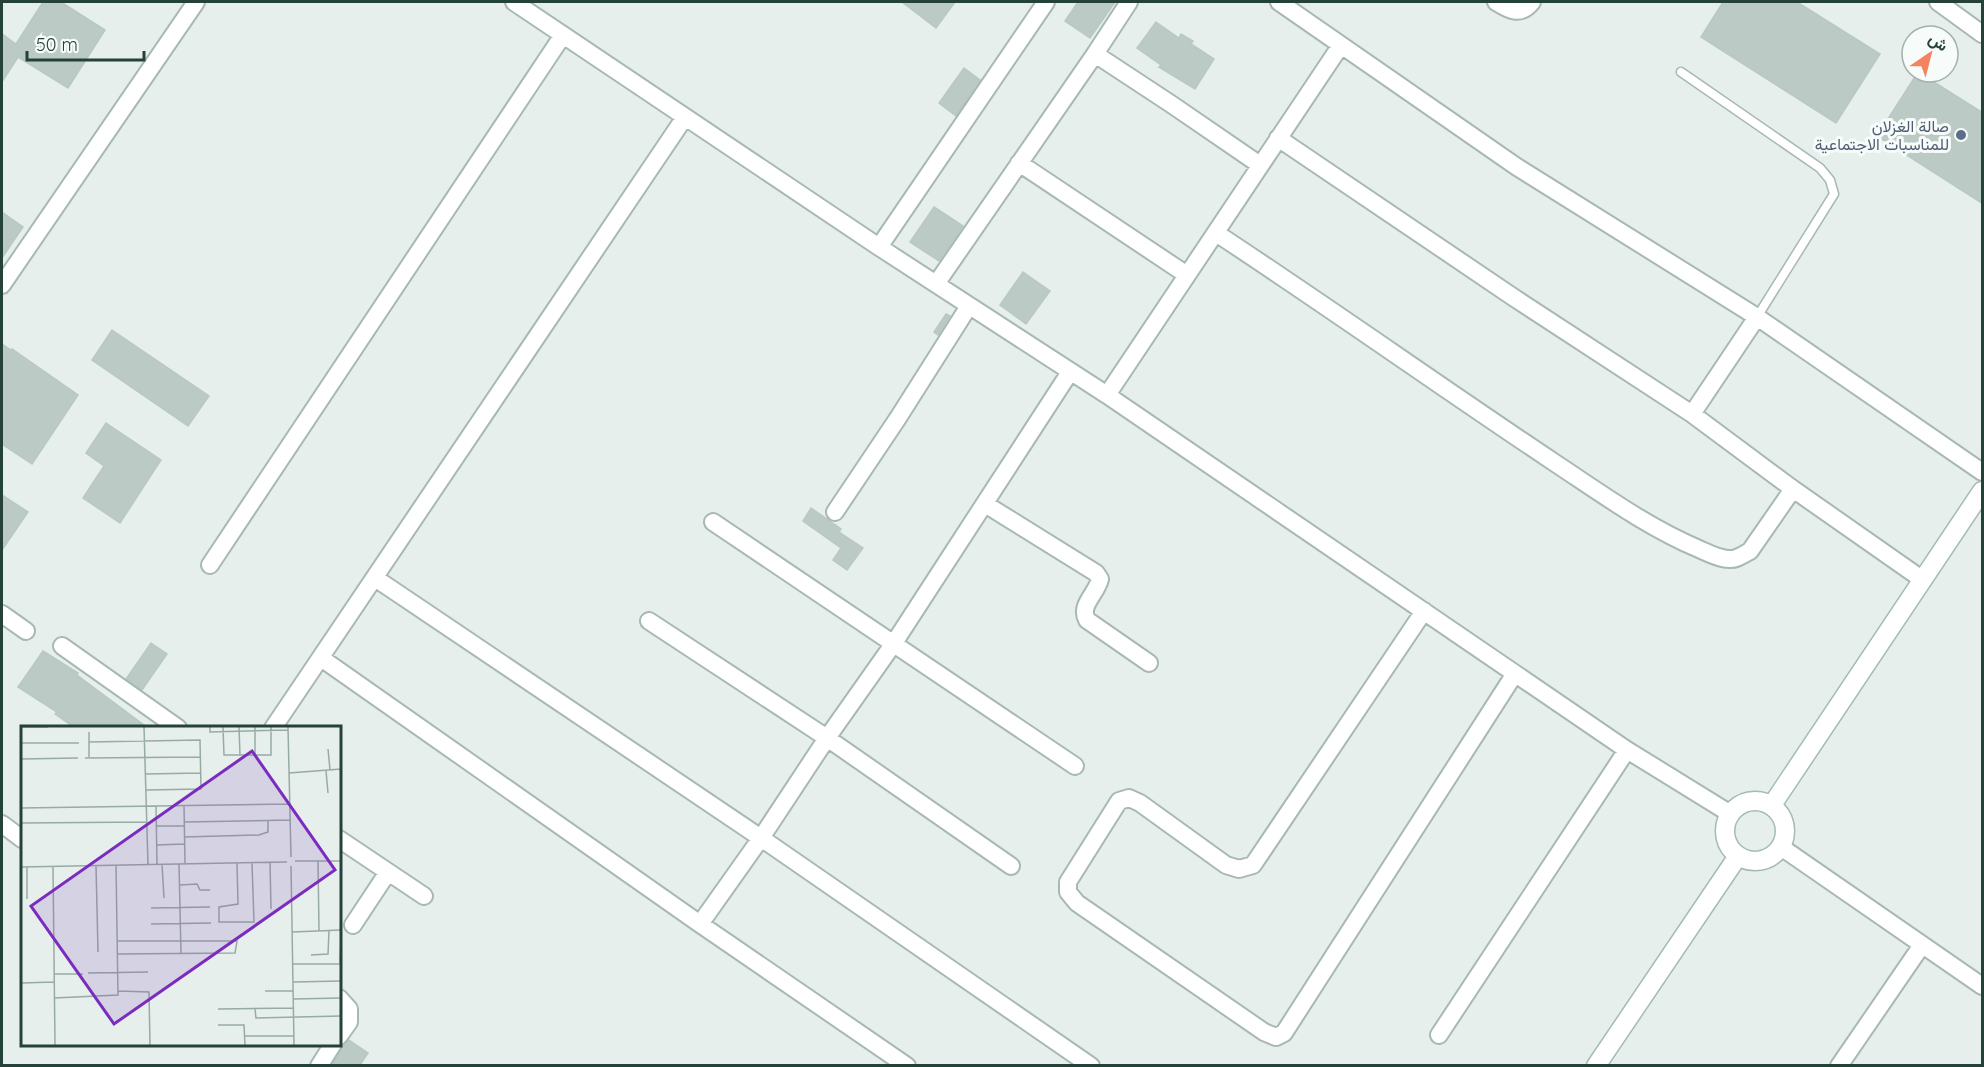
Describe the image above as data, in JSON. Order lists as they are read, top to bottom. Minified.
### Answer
{"places":["صالة الغزلان للمناسبات الاجتماعية"],"scale_bar":"50 m","north":"top right"}
